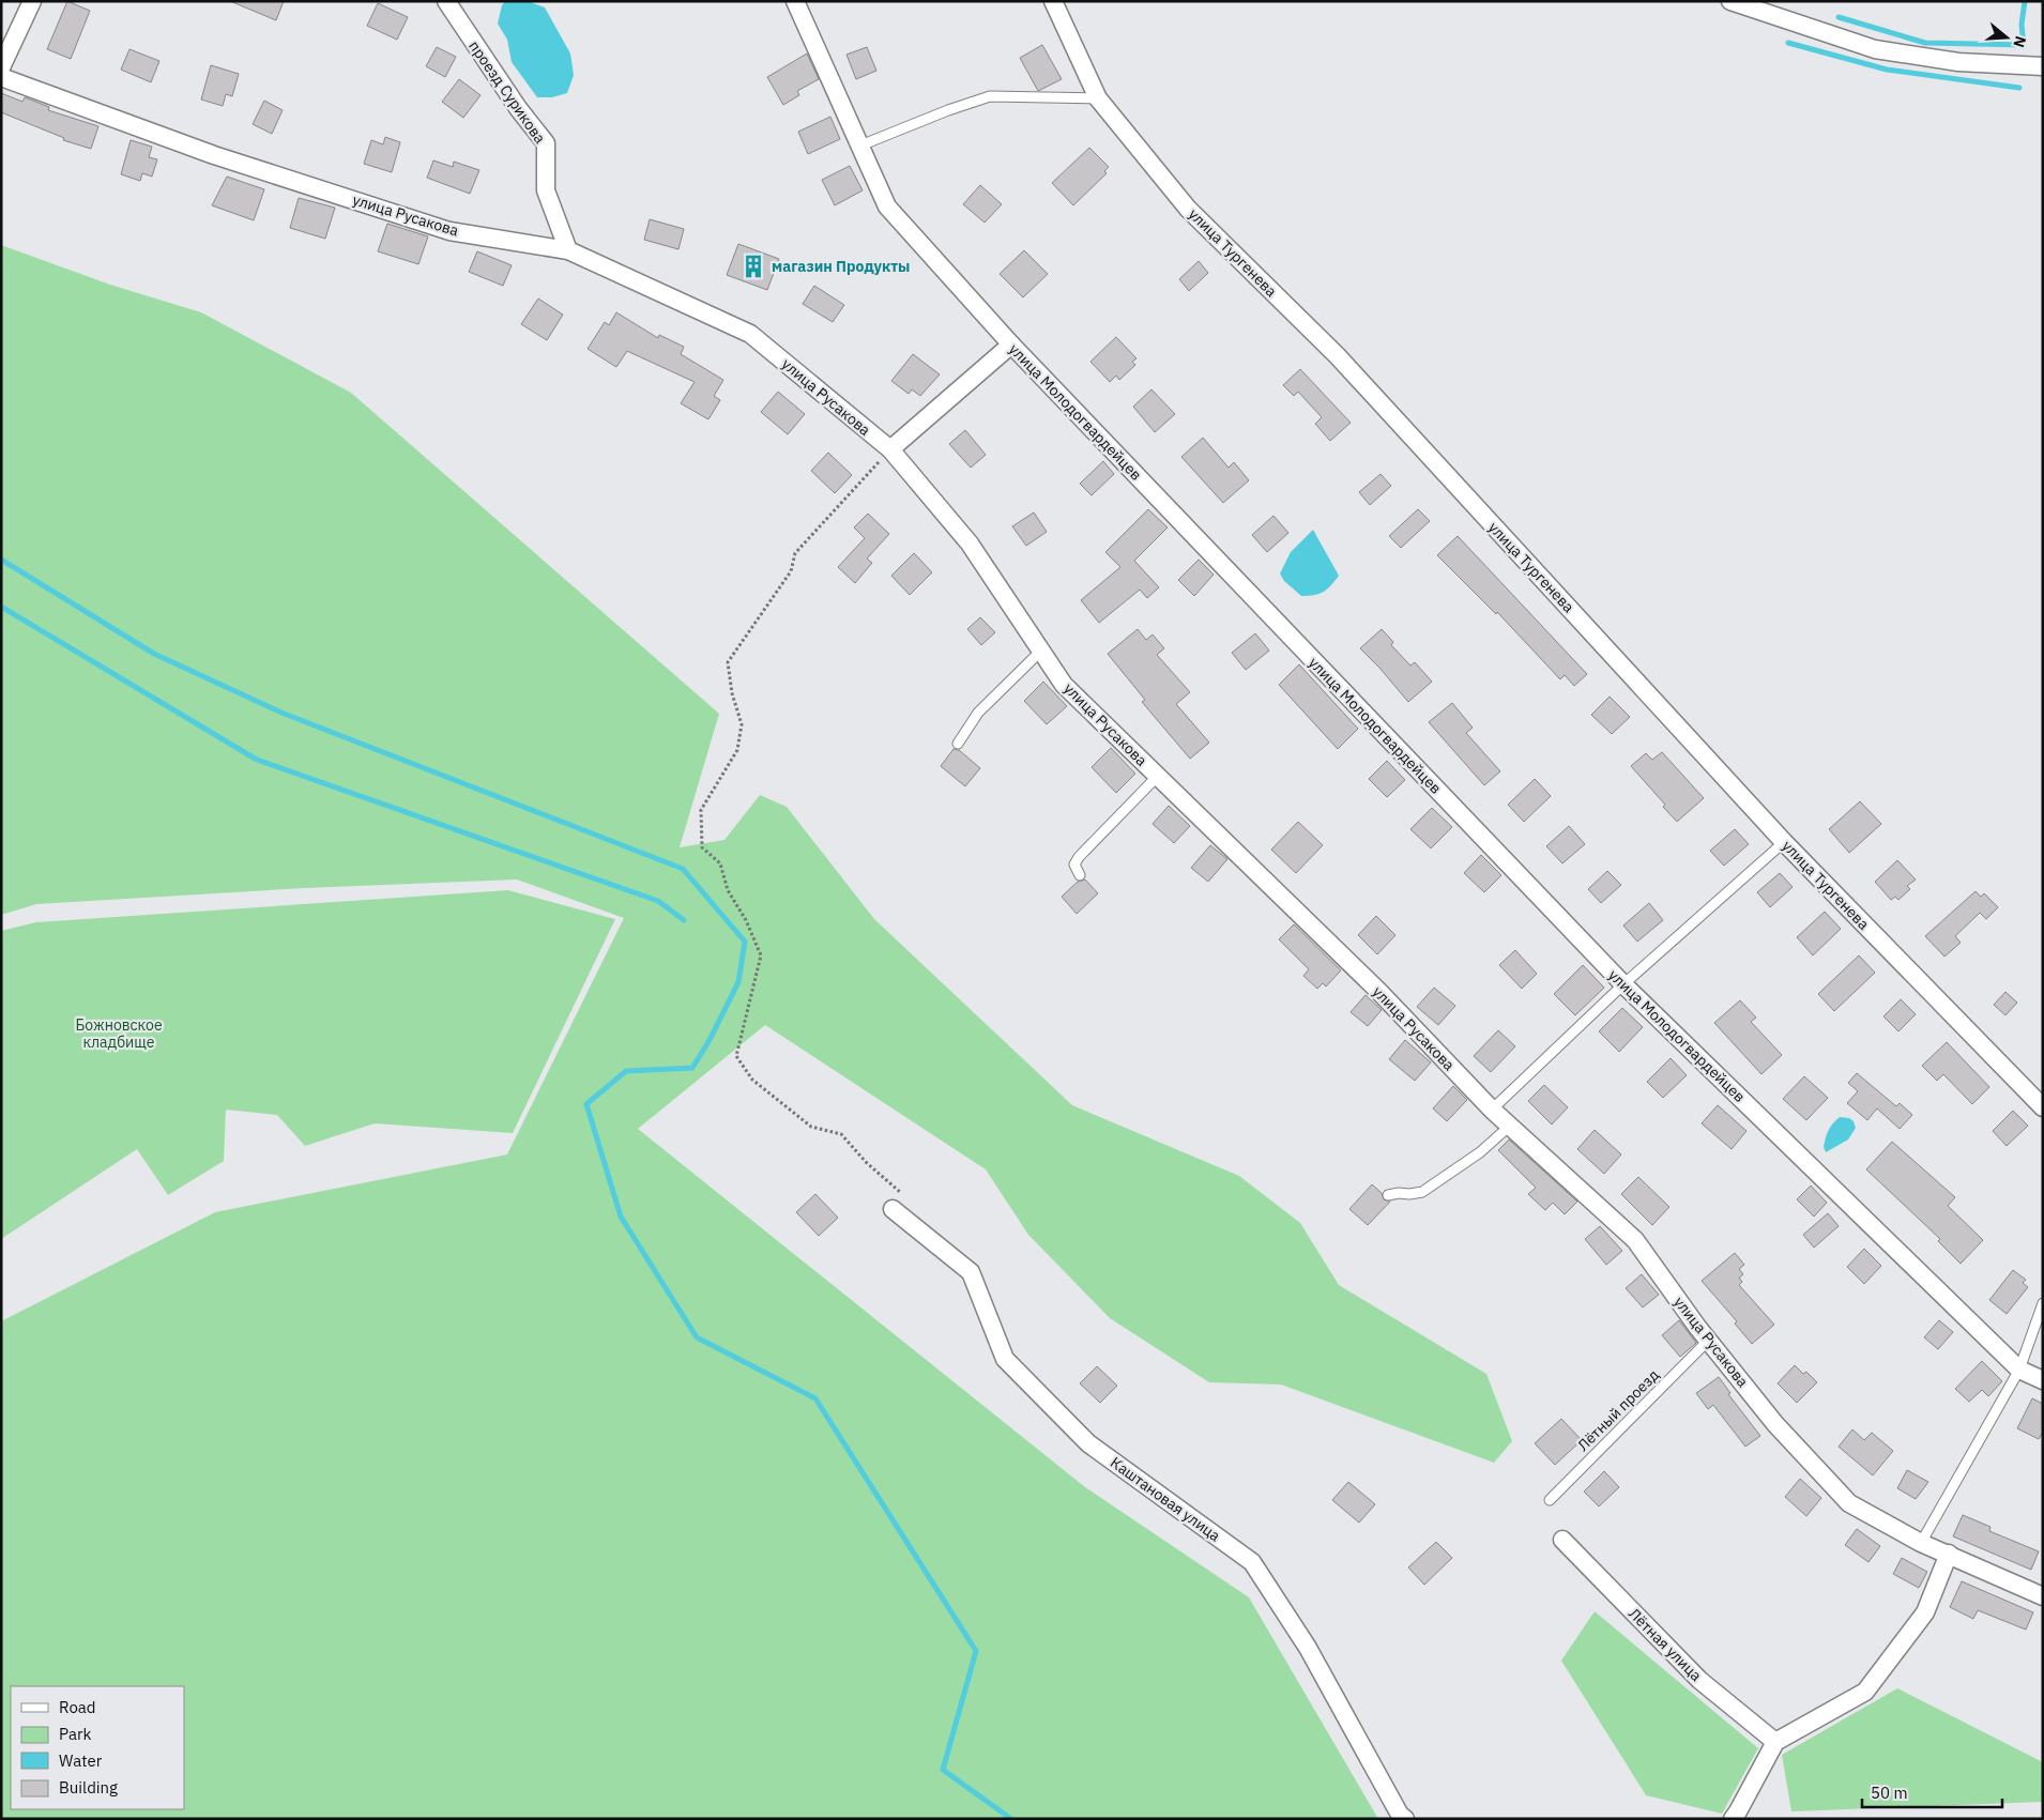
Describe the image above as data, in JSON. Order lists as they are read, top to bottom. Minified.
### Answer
{"streets":{"street":["проезд Сурикова","улица Русакова","улица Тургенева","улица Молодогвардейцев","Каштановая улица","Лётная улица"],"lane":["Лётный проезд"]},"crossings":[["проезд Сурикова","улица Русакова"],["улица Русакова","Лётный проезд"]],"parks":["Божновское кладбище"],"places":{"building":["магазин Продукты"]},"legend":["Road","Park","Water","Building"],"scale_bar":"50 m","north":"right"}
